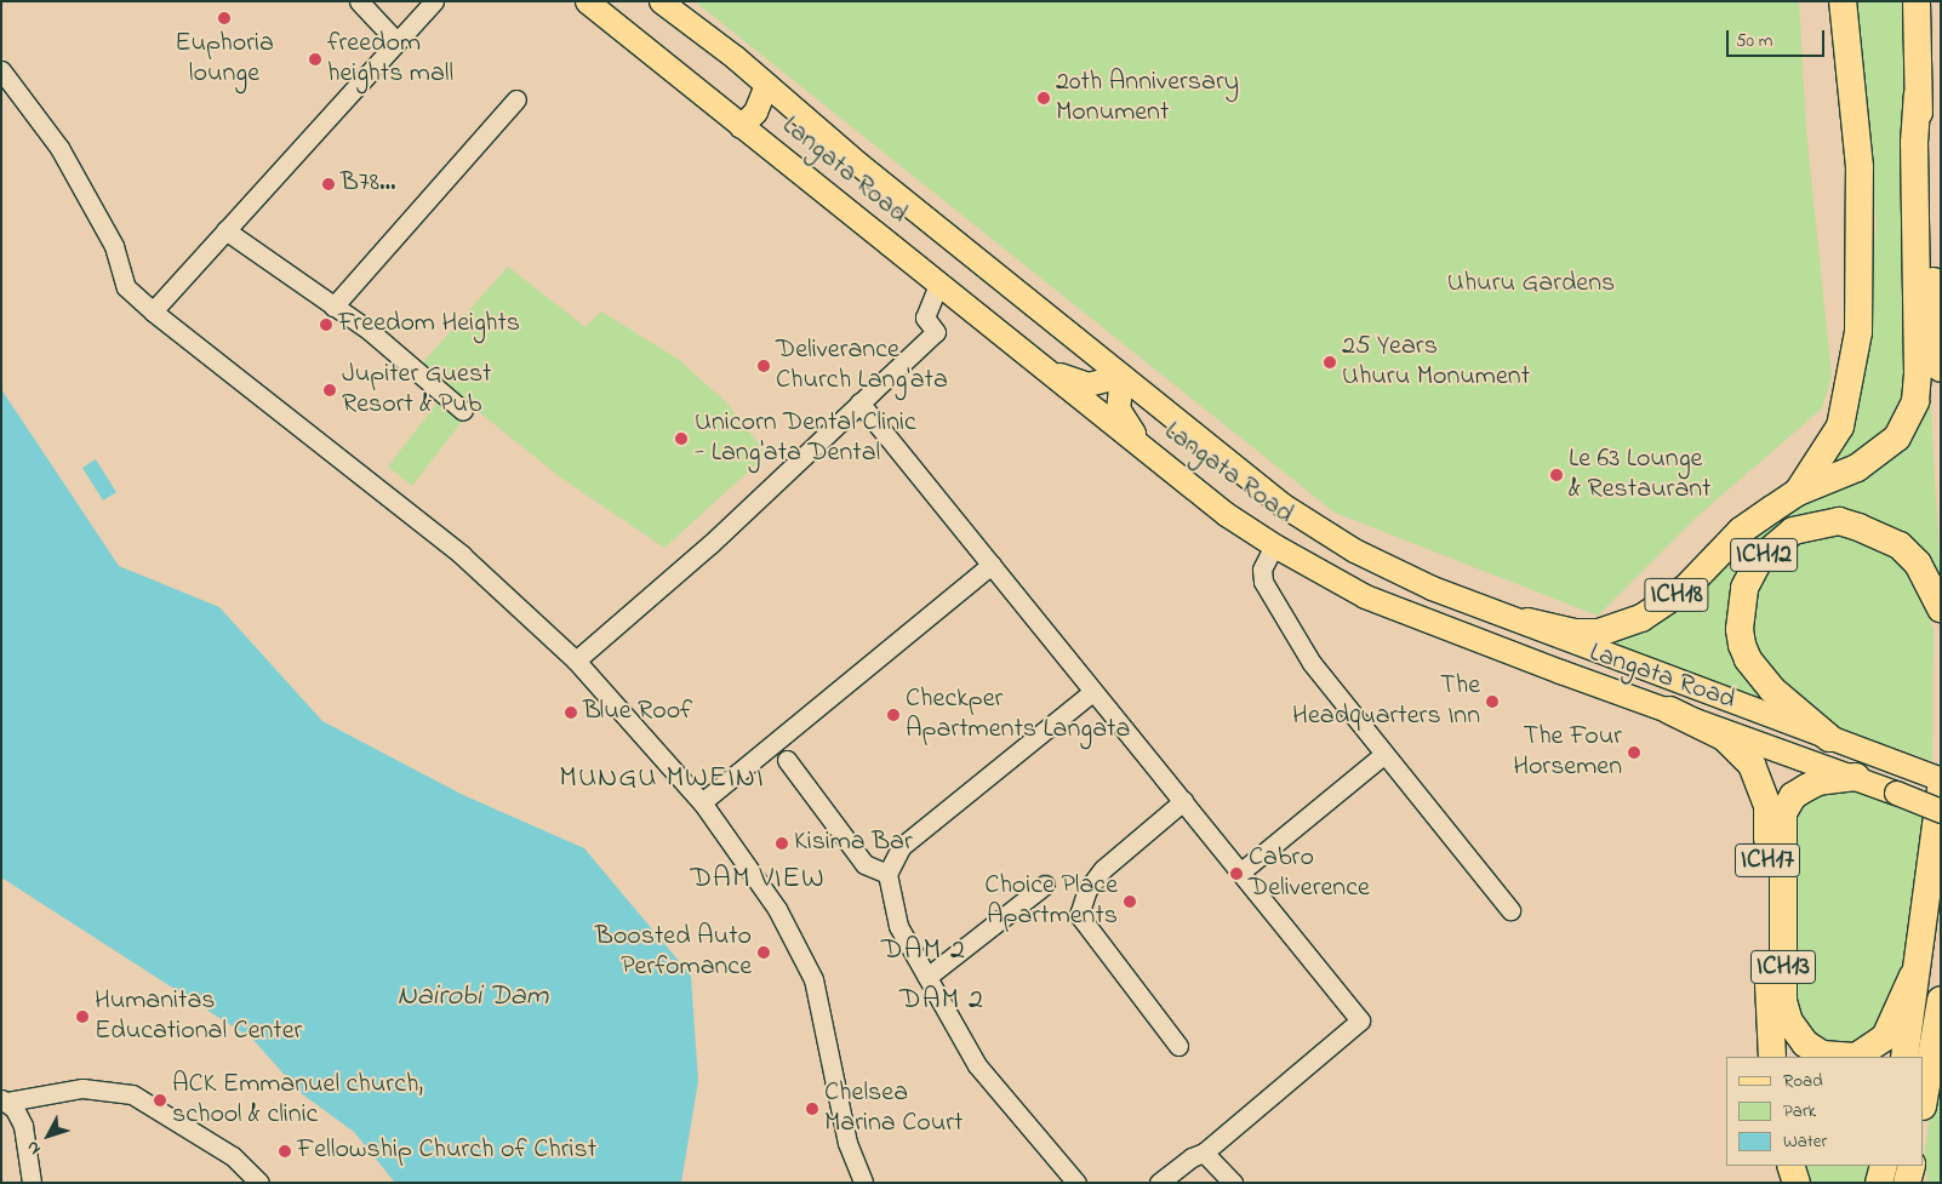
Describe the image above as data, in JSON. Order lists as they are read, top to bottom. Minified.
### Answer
{"streets":{"highway":["ICH12","ICH18","ICH17","ICH13"],"main road":["Langata Road"]},"crossings":[["Langata Road","ICH12"],["Langata Road","ICH18"],["Langata Road","ICH17"],["Langata Road","ICH13"]],"districts":["MUNGU MWEINI","DAM VIEW","DAM 2","DAM 2"],"water":["Nairobi Dam"],"parks":["Uhuru Gardens"],"places":["Euphoria lounge","freedom heights mall","20th Anniversary Monument","B78...","Freedom Heights","25 Years Uhuru Monument","Deliverance Church Lang'ata","Jupiter Guest Resort & Pub","Unicorn Dental Clinic - Lang'ata Dental","Le 63 Lounge & Restaurant","The Headquarters Inn","Blue Roof","Checkper Apartments Langata","The Four Horsemen","Kisima Bar","Cabro Deliverence","Choice Place Apartments","Boosted Auto Perfomance","Humanitas Educational Center","ACK Emmanuel church, school & clinic","Chelsea Marina Court","Fellowship Church of Christ"],"legend":["Road","Park","Water"],"scale_bar":"50 m","north":"bottom left"}
